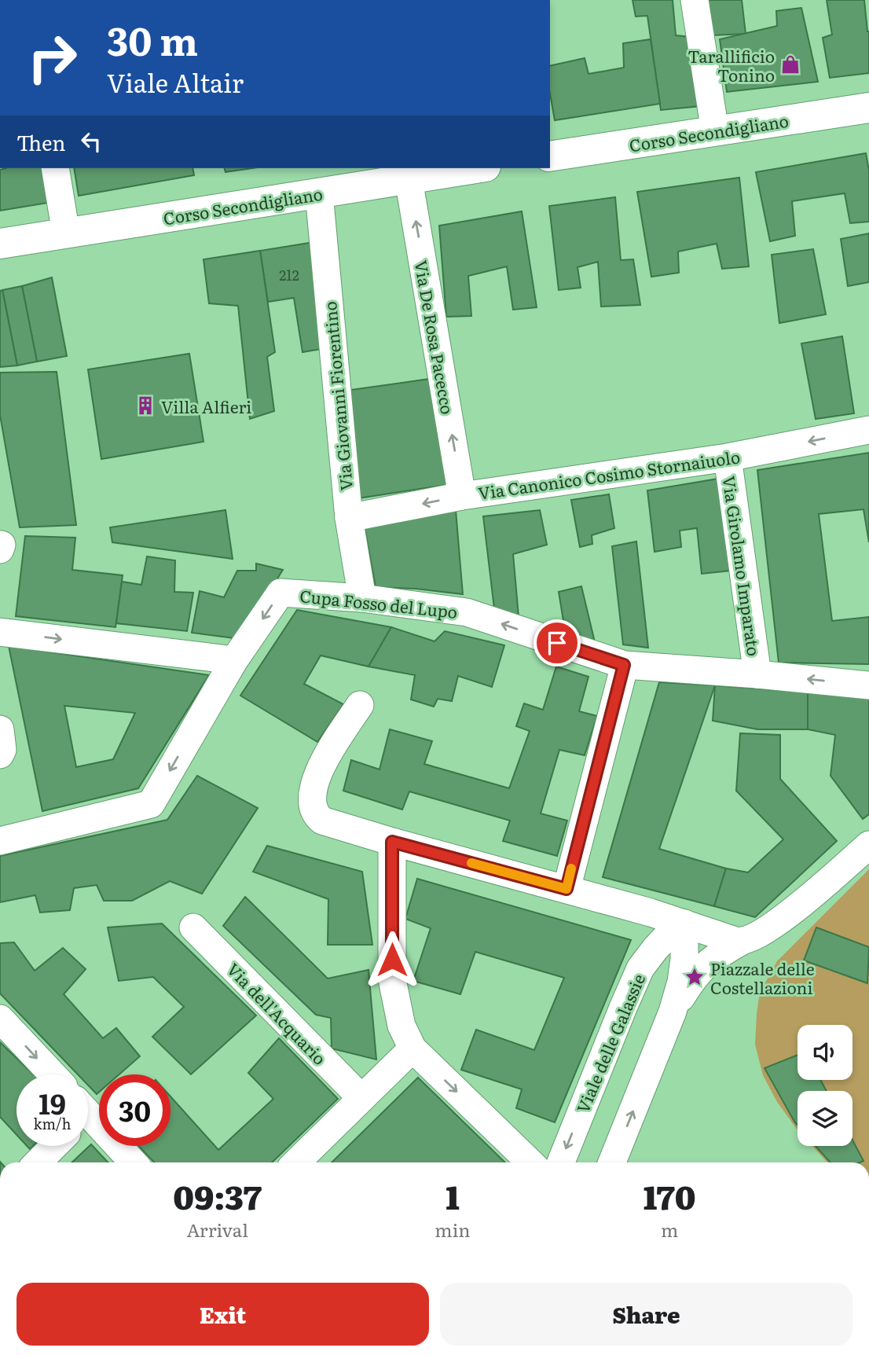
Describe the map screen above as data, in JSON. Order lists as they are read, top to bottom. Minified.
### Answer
{"streets":{"main road":["Corso Secondigliano"],"street":["Via De Rosa Pacecco","Via Giovanni Fiorentino","Via Canonico Cosimo Stornaiuolo","Via Girolamo Imparato","Cupa Fosso del Lupo","Via dell'Acquario","Viale delle Galassie"]},"crossings":[["Corso Secondigliano","Via De Rosa Pacecco"],["Corso Secondigliano","Via Giovanni Fiorentino"],["Via De Rosa Pacecco","Via Canonico Cosimo Stornaiuolo"],["Via Giovanni Fiorentino","Via Canonico Cosimo Stornaiuolo"],["Via Giovanni Fiorentino","Cupa Fosso del Lupo"],["Via Canonico Cosimo Stornaiuolo","Via Girolamo Imparato"],["Via Girolamo Imparato","Cupa Fosso del Lupo"]],"one_way":["Via De Rosa Pacecco","Via Canonico Cosimo Stornaiuolo"],"places":{"shop":["Tarallificio Tonino"],"building":["Villa Alfieri"],"place":["Piazzale delle Costellazioni"]},"house_numbers":["212"],"page":{"turn":["30 m","Viale Altair"],"then":"Then","speed":"19 km/h","limit":"30","eta":["09:37","Arrival","1","min","170","m"],"buttons":["Exit","Share"]}}
